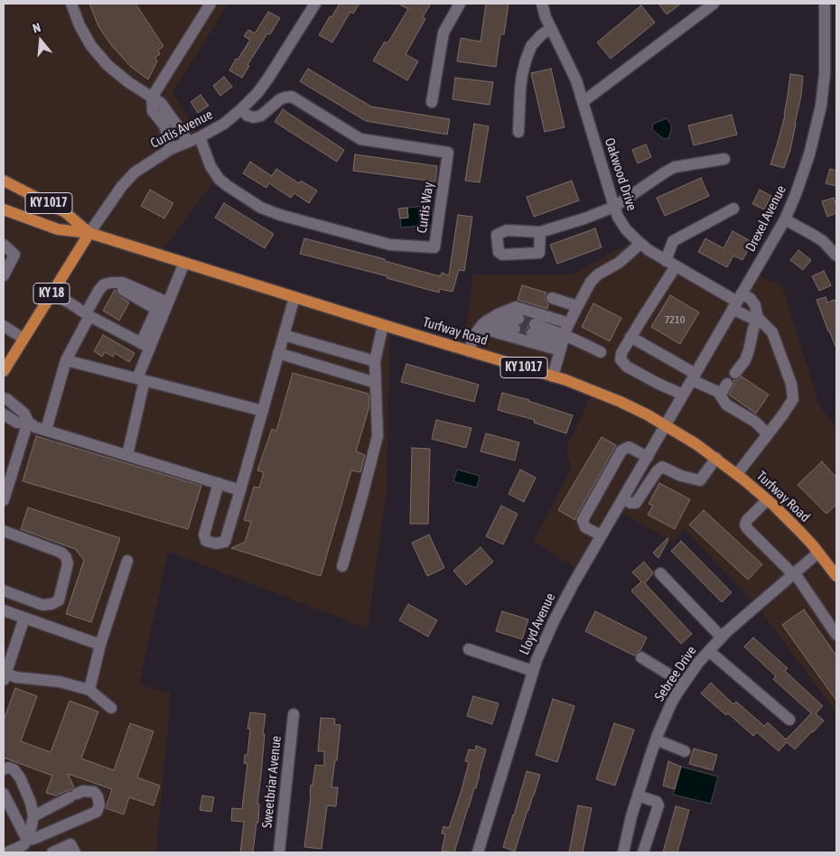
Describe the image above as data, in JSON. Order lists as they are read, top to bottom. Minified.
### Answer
{"streets":{"main road":["KY 1017","KY 18","Turfway Road"],"street":["Curtis Avenue","Oakwood Drive","Curtis Way","Drexel Avenue","Lloyd Avenue","Sebree Drive","Sweetbriar Avenue"]},"crossings":[["Curtis Avenue","Curtis Way"],["Curtis Avenue","KY 18"],["Curtis Avenue","Turfway Road"],["Oakwood Drive","Drexel Avenue"],["Drexel Avenue","Turfway Road"],["Drexel Avenue","Lloyd Avenue"],["KY 18","Turfway Road"],["Turfway Road","Lloyd Avenue"],["Turfway Road","Sebree Drive"]],"house_numbers":["7210"],"north":"top"}
